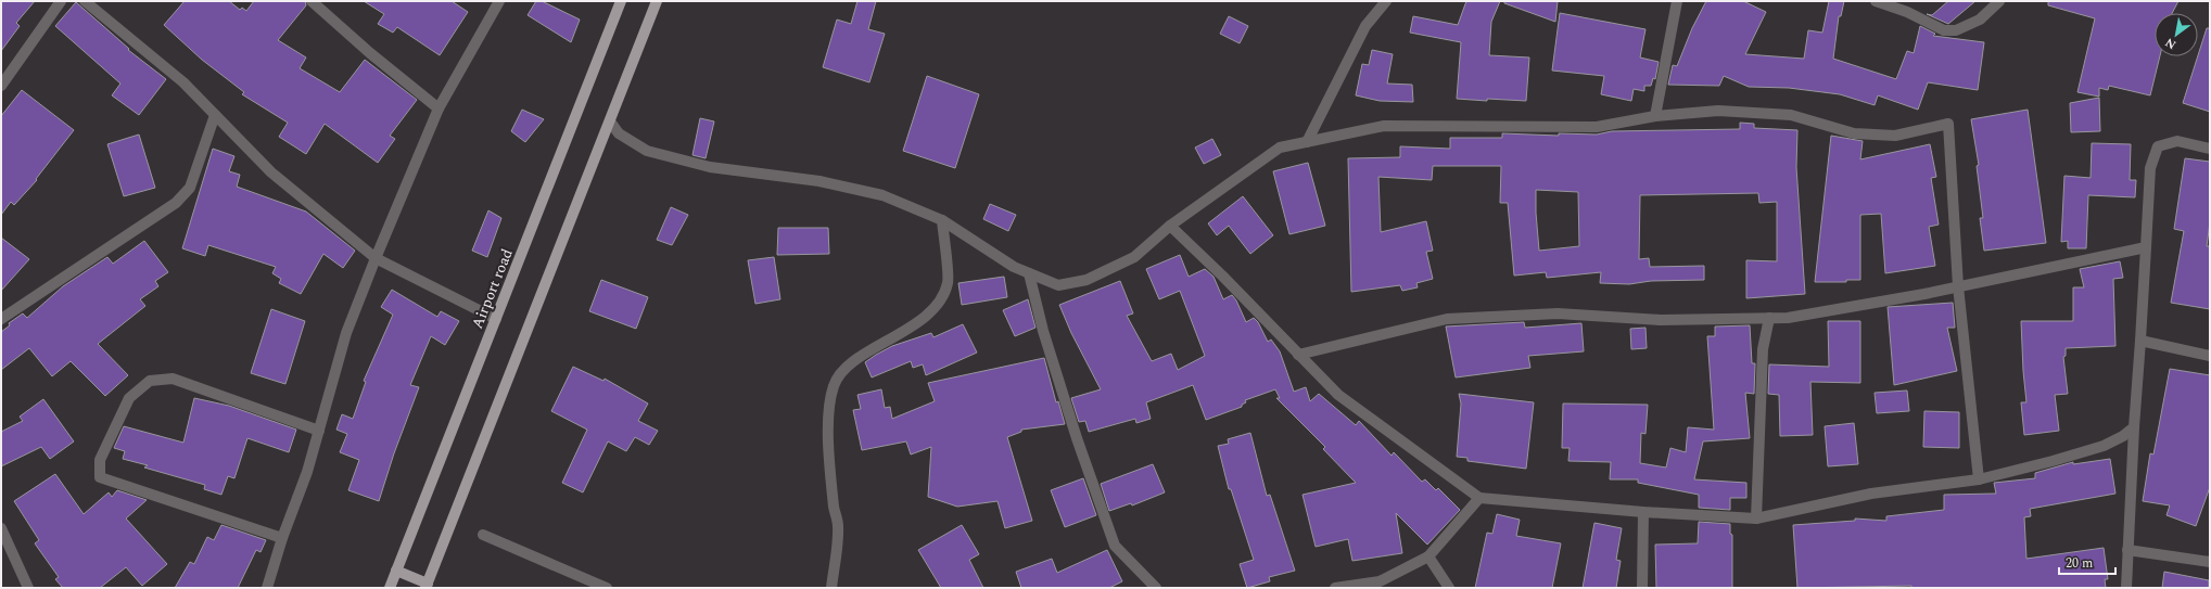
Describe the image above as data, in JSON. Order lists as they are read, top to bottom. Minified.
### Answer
{"streets":{"main road":["Airport road"]},"scale_bar":"20 m","north":"bottom left"}
